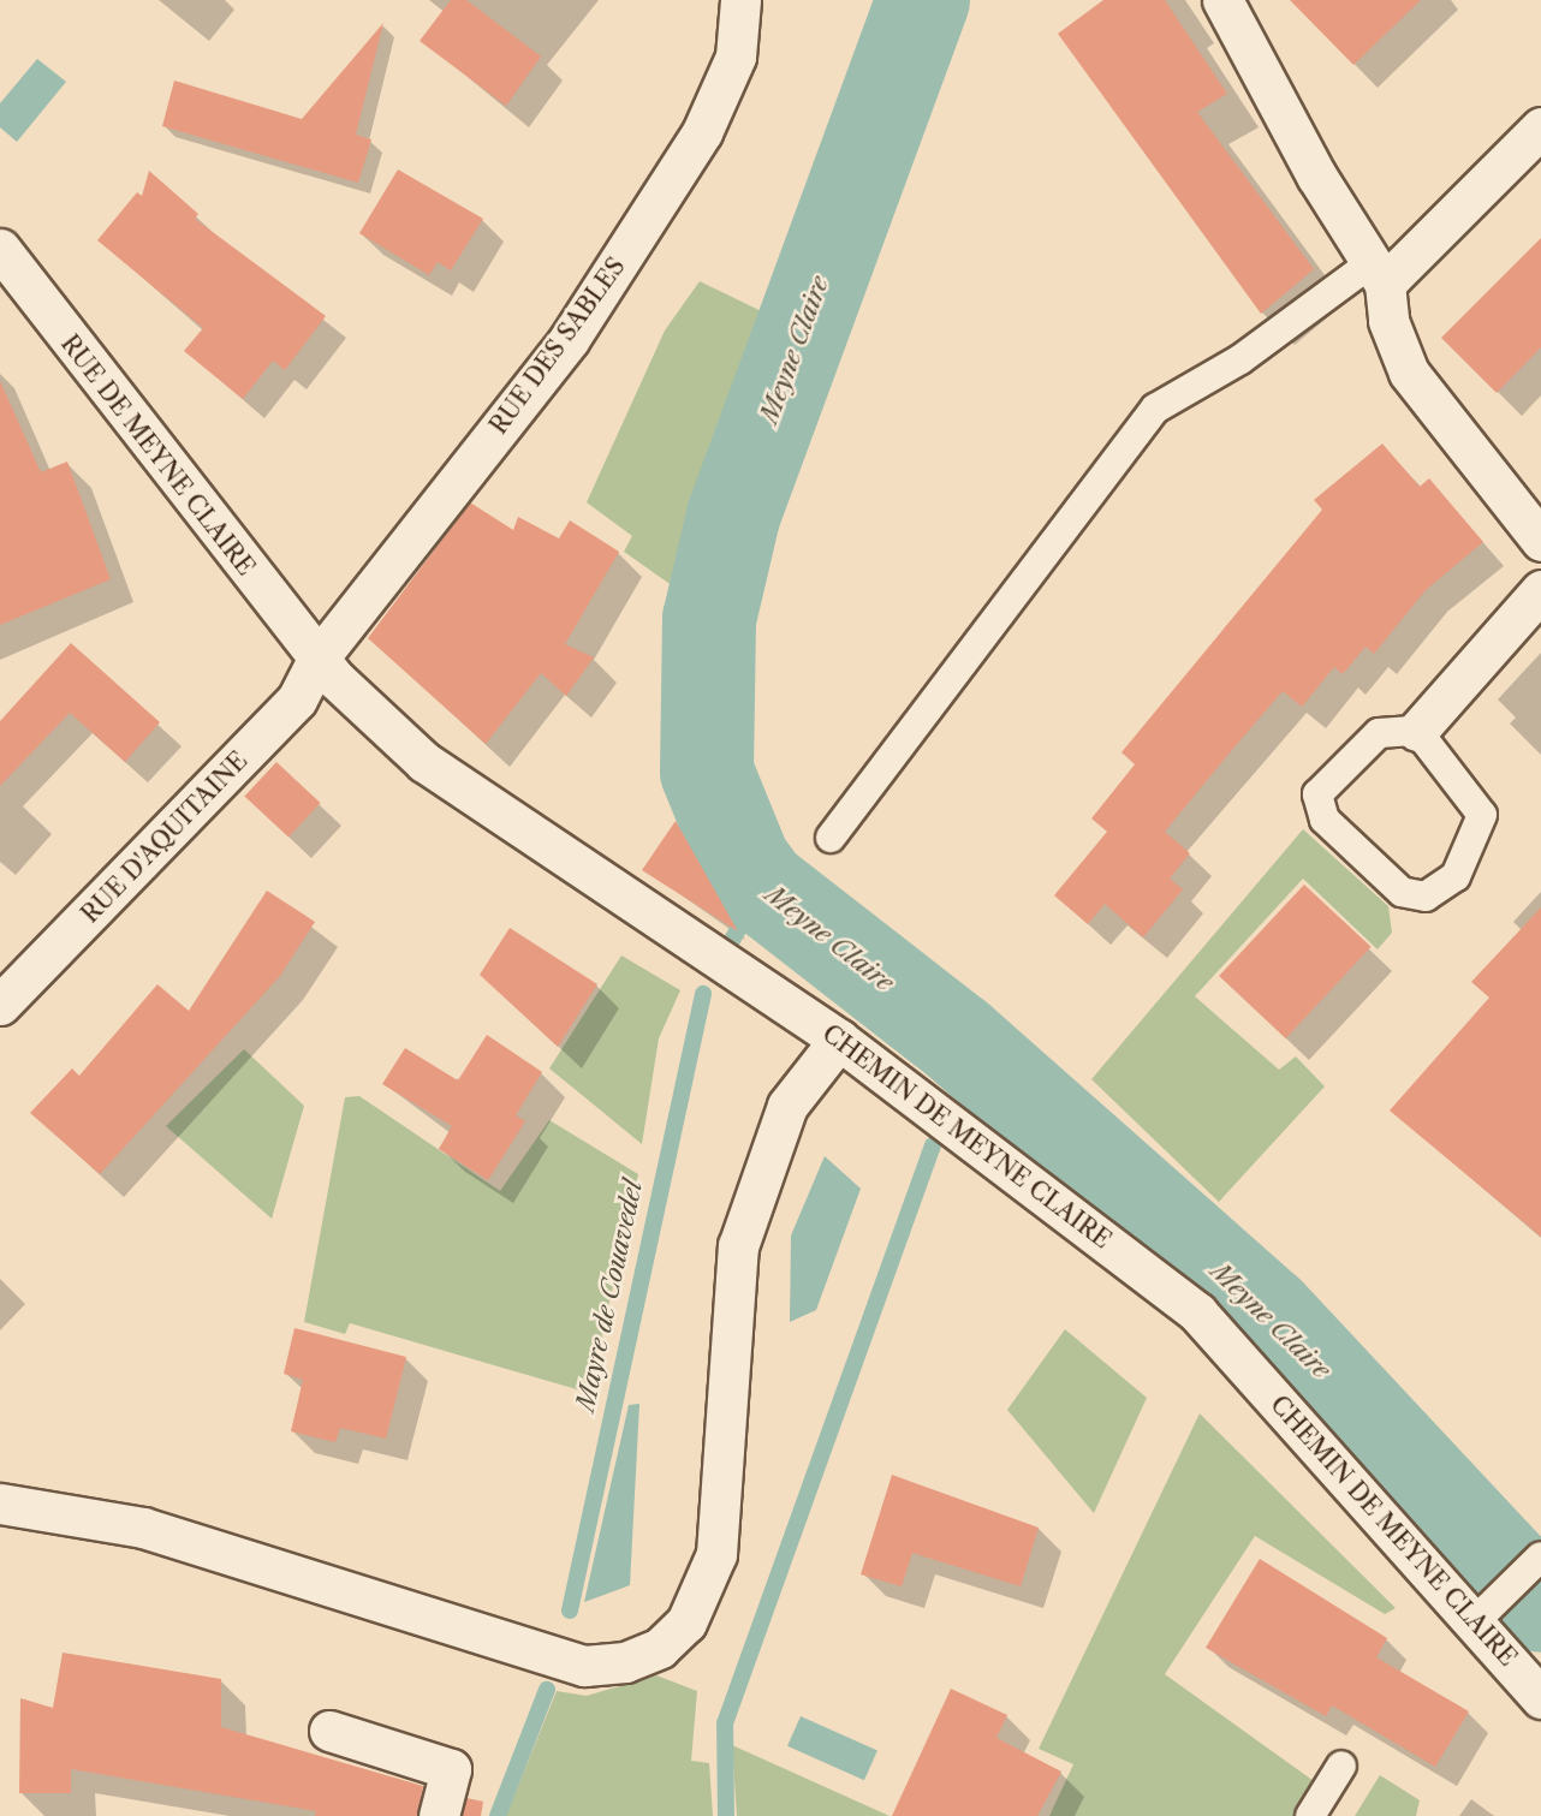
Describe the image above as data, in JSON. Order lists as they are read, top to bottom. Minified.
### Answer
{"streets":{"street":["RUE DES SABLES","RUE DE MEYNE CLAIRE","RUE D'AQUITAINE","CHEMIN DE MEYNE CLAIRE"]},"crossings":[["RUE DES SABLES","RUE DE MEYNE CLAIRE"],["RUE DES SABLES","RUE D'AQUITAINE"],["RUE DES SABLES","CHEMIN DE MEYNE CLAIRE"],["RUE DE MEYNE CLAIRE","RUE D'AQUITAINE"],["RUE DE MEYNE CLAIRE","CHEMIN DE MEYNE CLAIRE"],["RUE D'AQUITAINE","CHEMIN DE MEYNE CLAIRE"]],"water":["Meyne Claire","Mayre de Couavedel"]}
